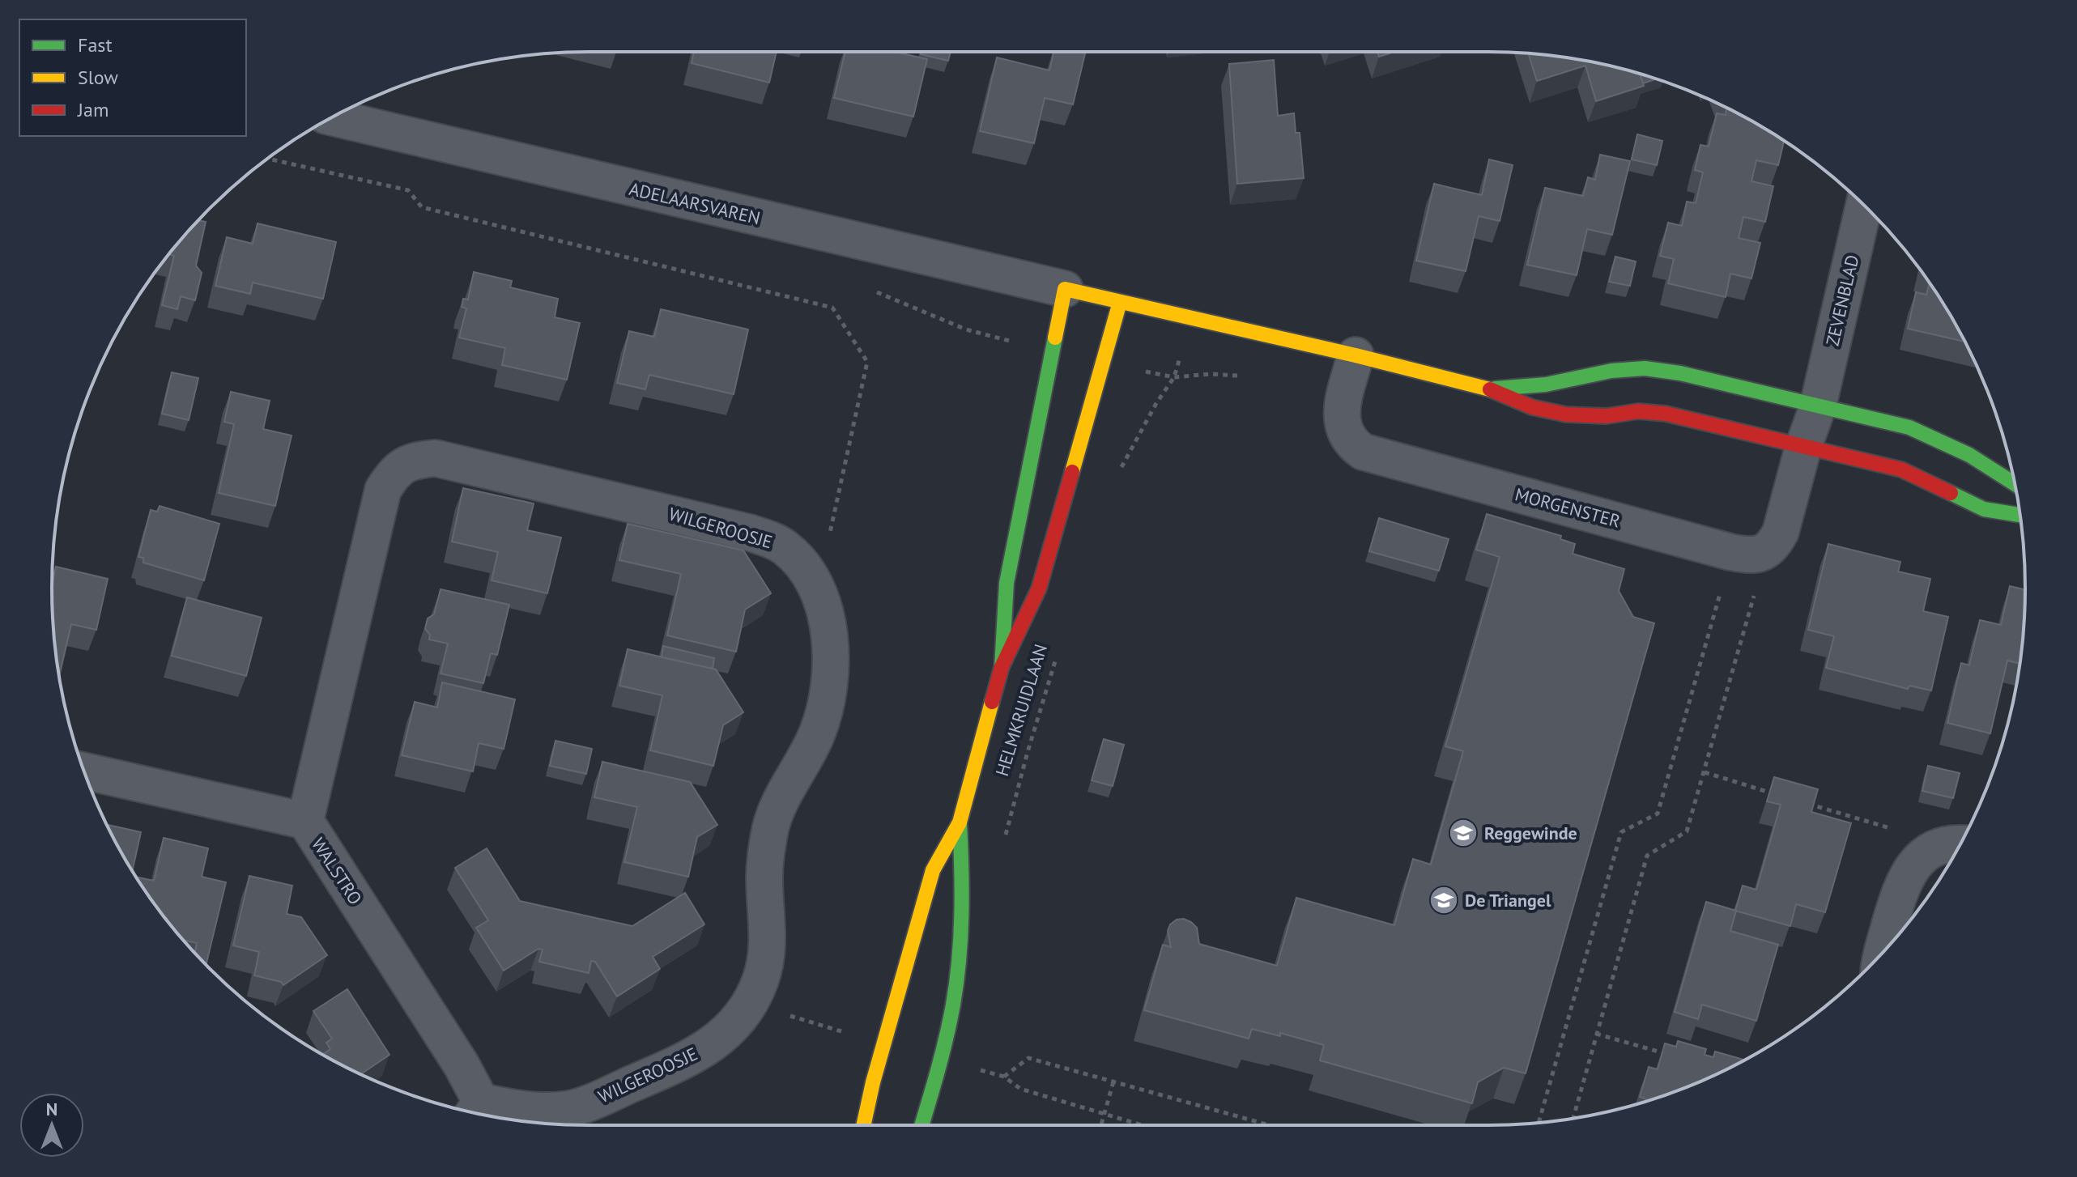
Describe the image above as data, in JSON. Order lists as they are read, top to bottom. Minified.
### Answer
{"streets":{"street":["ADELAARSVAREN","ZEVENBLAD","MORGENSTER","WILGEROOSJE","HELMKRUIDLAAN","WALSTRO"]},"crossings":[["ADELAARSVAREN","HELMKRUIDLAAN"],["WILGEROOSJE","WALSTRO"]],"places":{"school or university":["Reggewinde","De Triangel"]},"legend":["Fast","Slow","Jam"],"north":"top"}
